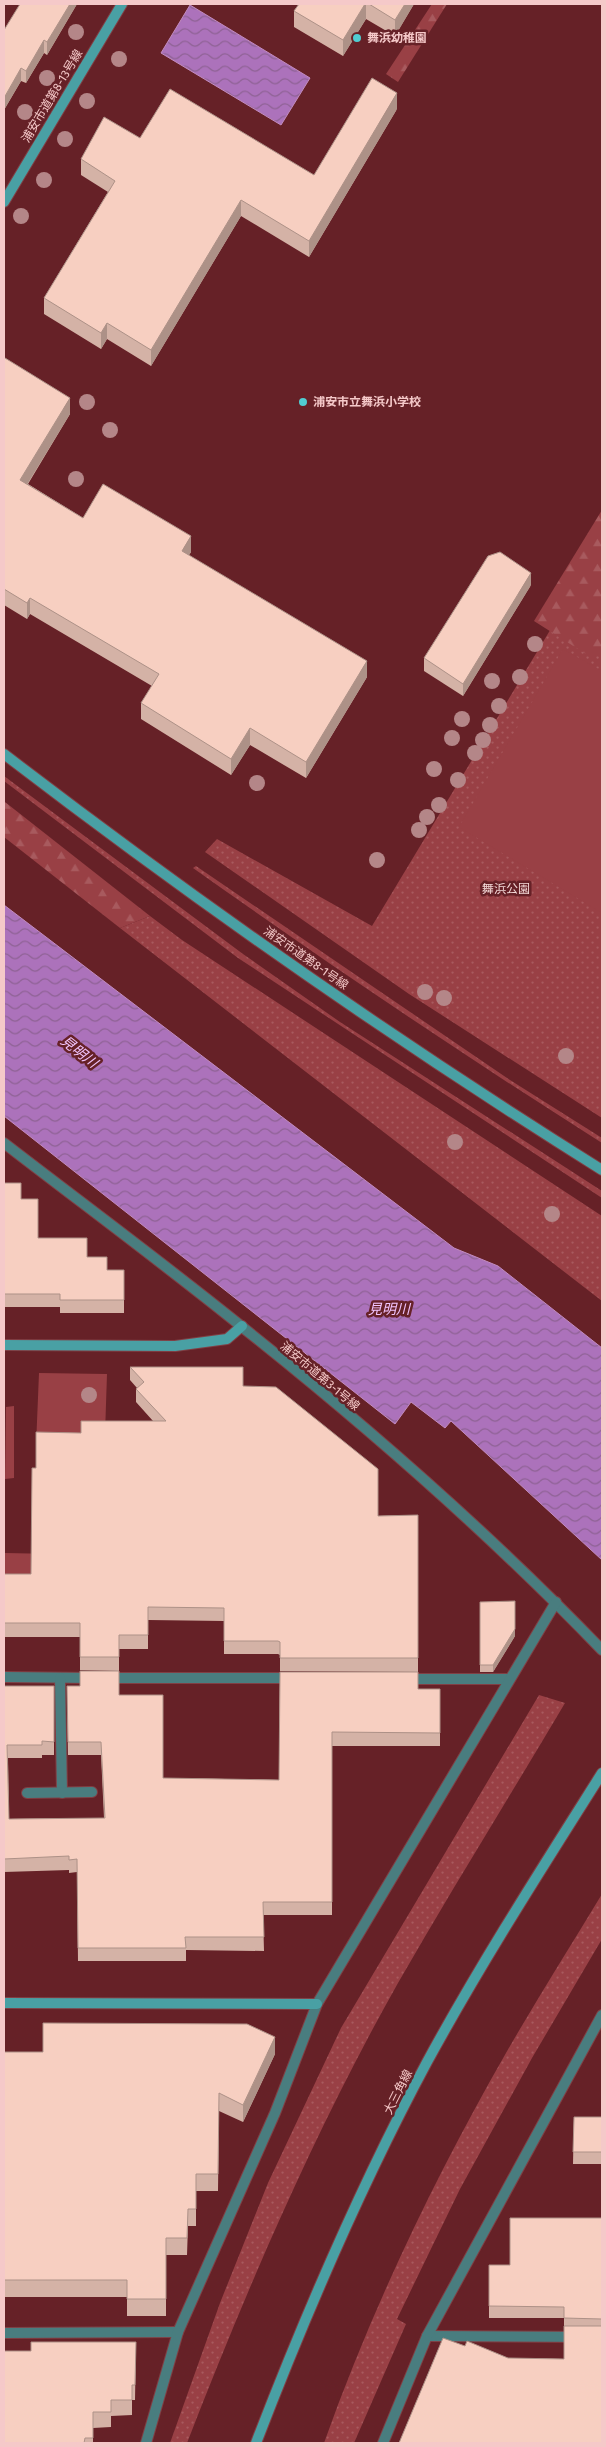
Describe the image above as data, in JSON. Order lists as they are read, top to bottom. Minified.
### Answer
{"streets":{"street":["浦安市道第8-13号線","浦安市道第8-1号線","浦安市道第3-1号線","大三角線"]},"water":["見明川"],"parks":["舞浜公園"],"places":["舞浜幼稚園","浦安市立舞浜小学校"]}
